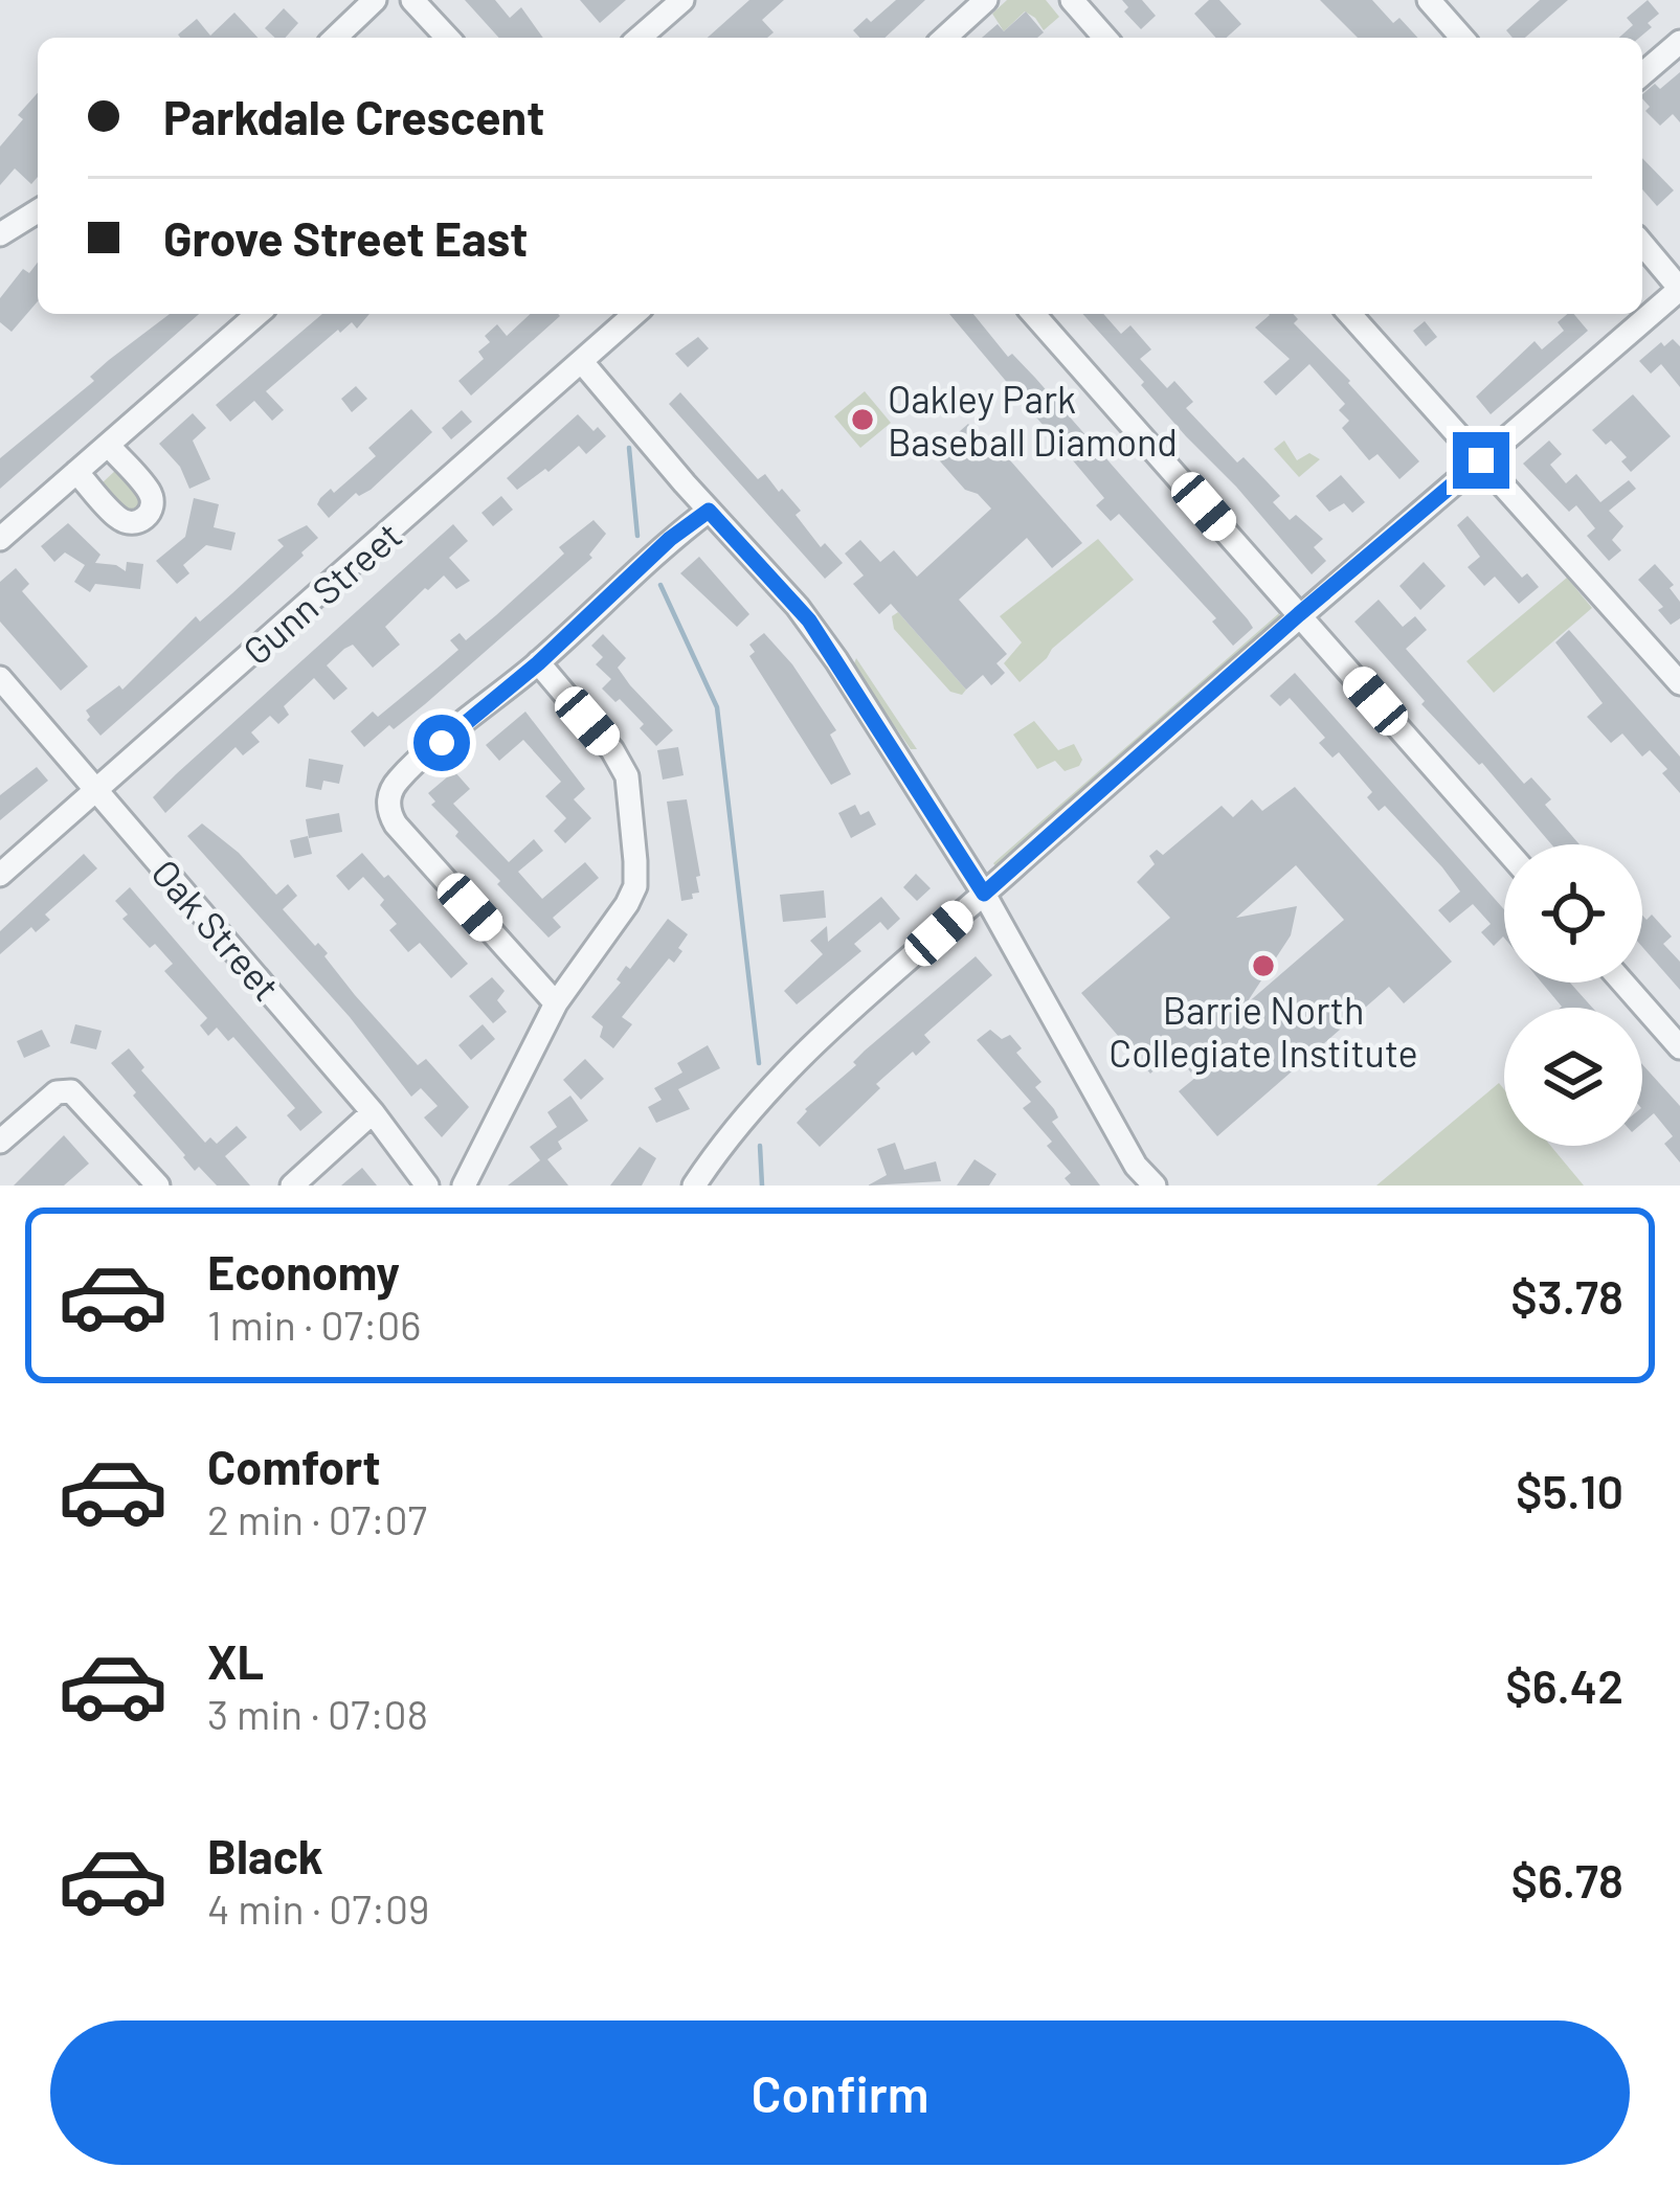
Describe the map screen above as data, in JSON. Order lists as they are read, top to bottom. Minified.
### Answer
{"streets":{"street":["Gunn Street","Oak Street"]},"crossings":[["Gunn Street","Oak Street"]],"places":["Oakley Park Baseball Diamond","Barrie North Collegiate Institute"],"page":{"banner":["Parkdale Crescent","Grove Street East"],"list":[{"name":"Economy","note":"1 min · 07:06","value":"$3.78"},{"name":"Comfort","note":"2 min · 07:07","value":"$5.10"},{"name":"XL","note":"3 min · 07:08","value":"$6.42"},{"name":"Black","note":"4 min · 07:09","value":"$6.78"}],"buttons":"Confirm"}}
